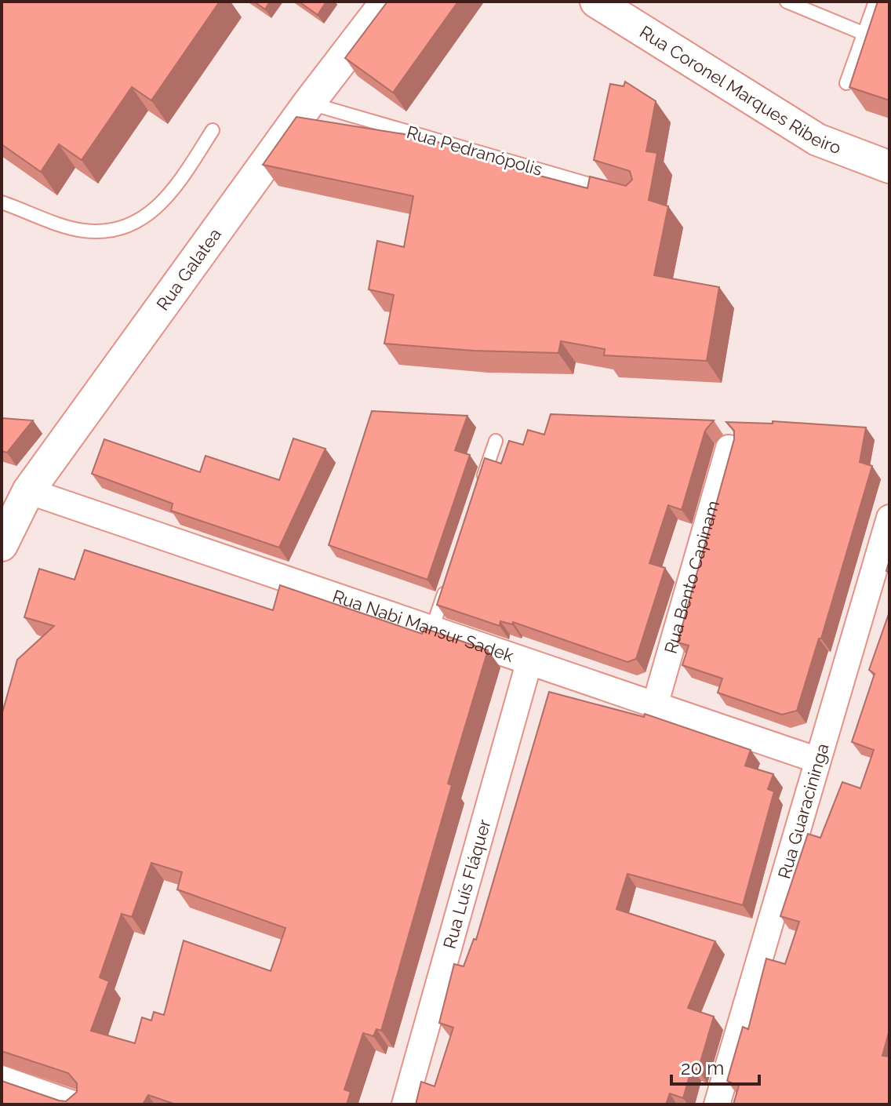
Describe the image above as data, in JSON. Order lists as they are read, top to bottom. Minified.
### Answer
{"streets":{"street":["Rua Coronel Marques Ribeiro","Rua Galatea","Rua Bento Capinam","Rua Nabi Mansur Sadek","Rua Guaracininga","Rua Luís Fláquer"],"lane":["Rua Pedranópolis"]},"crossings":[["Rua Pedranópolis","Rua Galatea"],["Rua Galatea","Rua Nabi Mansur Sadek"],["Rua Bento Capinam","Rua Nabi Mansur Sadek"],["Rua Nabi Mansur Sadek","Rua Guaracininga"],["Rua Nabi Mansur Sadek","Rua Luís Fláquer"]],"scale_bar":"20 m"}
